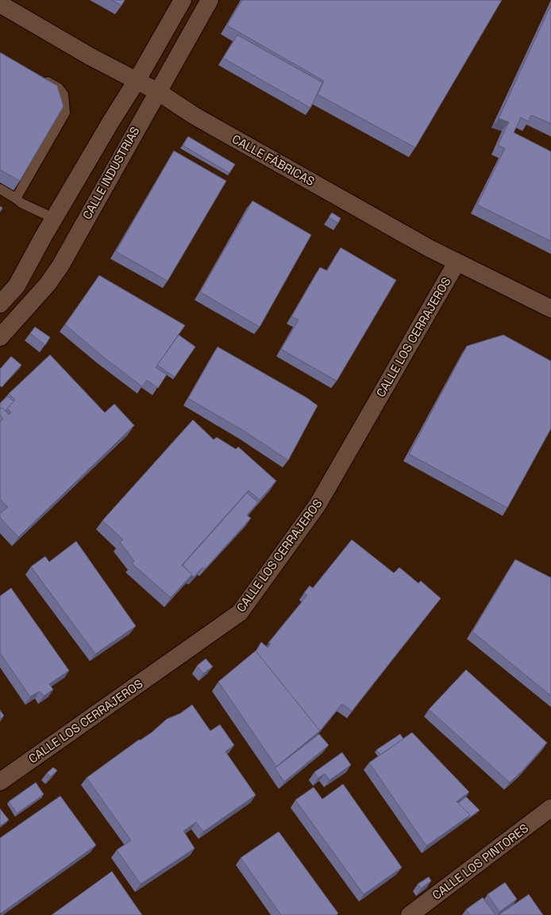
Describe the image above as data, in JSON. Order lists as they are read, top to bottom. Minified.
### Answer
{"streets":{"street":["CALLE FÁBRICAS","CALLE INDUSTRIAS","CALLE LOS CERRAJEROS","CALLE LOS PINTORES"]},"crossings":[["CALLE FÁBRICAS","CALLE INDUSTRIAS"],["CALLE FÁBRICAS","CALLE LOS CERRAJEROS"]]}
